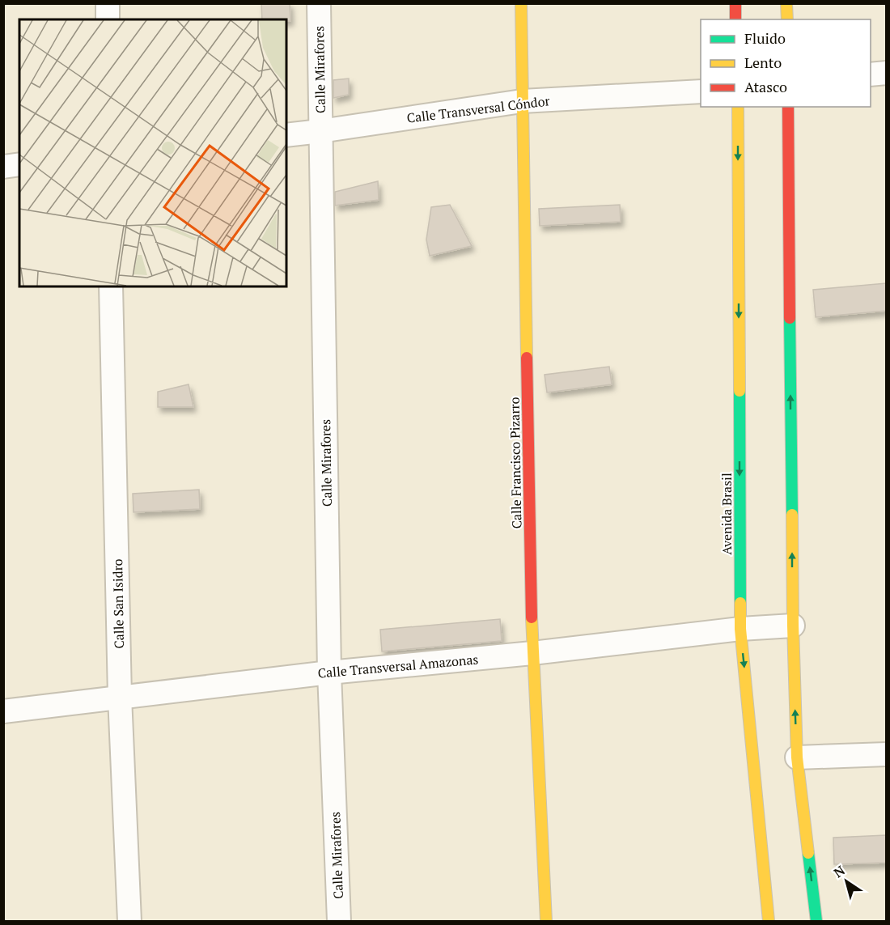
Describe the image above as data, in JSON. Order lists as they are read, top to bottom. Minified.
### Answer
{"streets":{"street":["Calle Mirafores","Calle Transversal Cóndor","Calle Francisco Pizarro","Avenida Brasil","Calle San Isidro","Calle Transversal Amazonas"]},"crossings":[["Calle Mirafores","Calle Transversal Cóndor"],["Calle Mirafores","Calle Transversal Amazonas"],["Calle Transversal Cóndor","Calle Francisco Pizarro"],["Calle Francisco Pizarro","Calle Transversal Amazonas"],["Avenida Brasil","Calle Transversal Amazonas"],["Calle San Isidro","Calle Transversal Amazonas"]],"legend":["Fluido","Lento","Atasco"],"north":"top left"}
